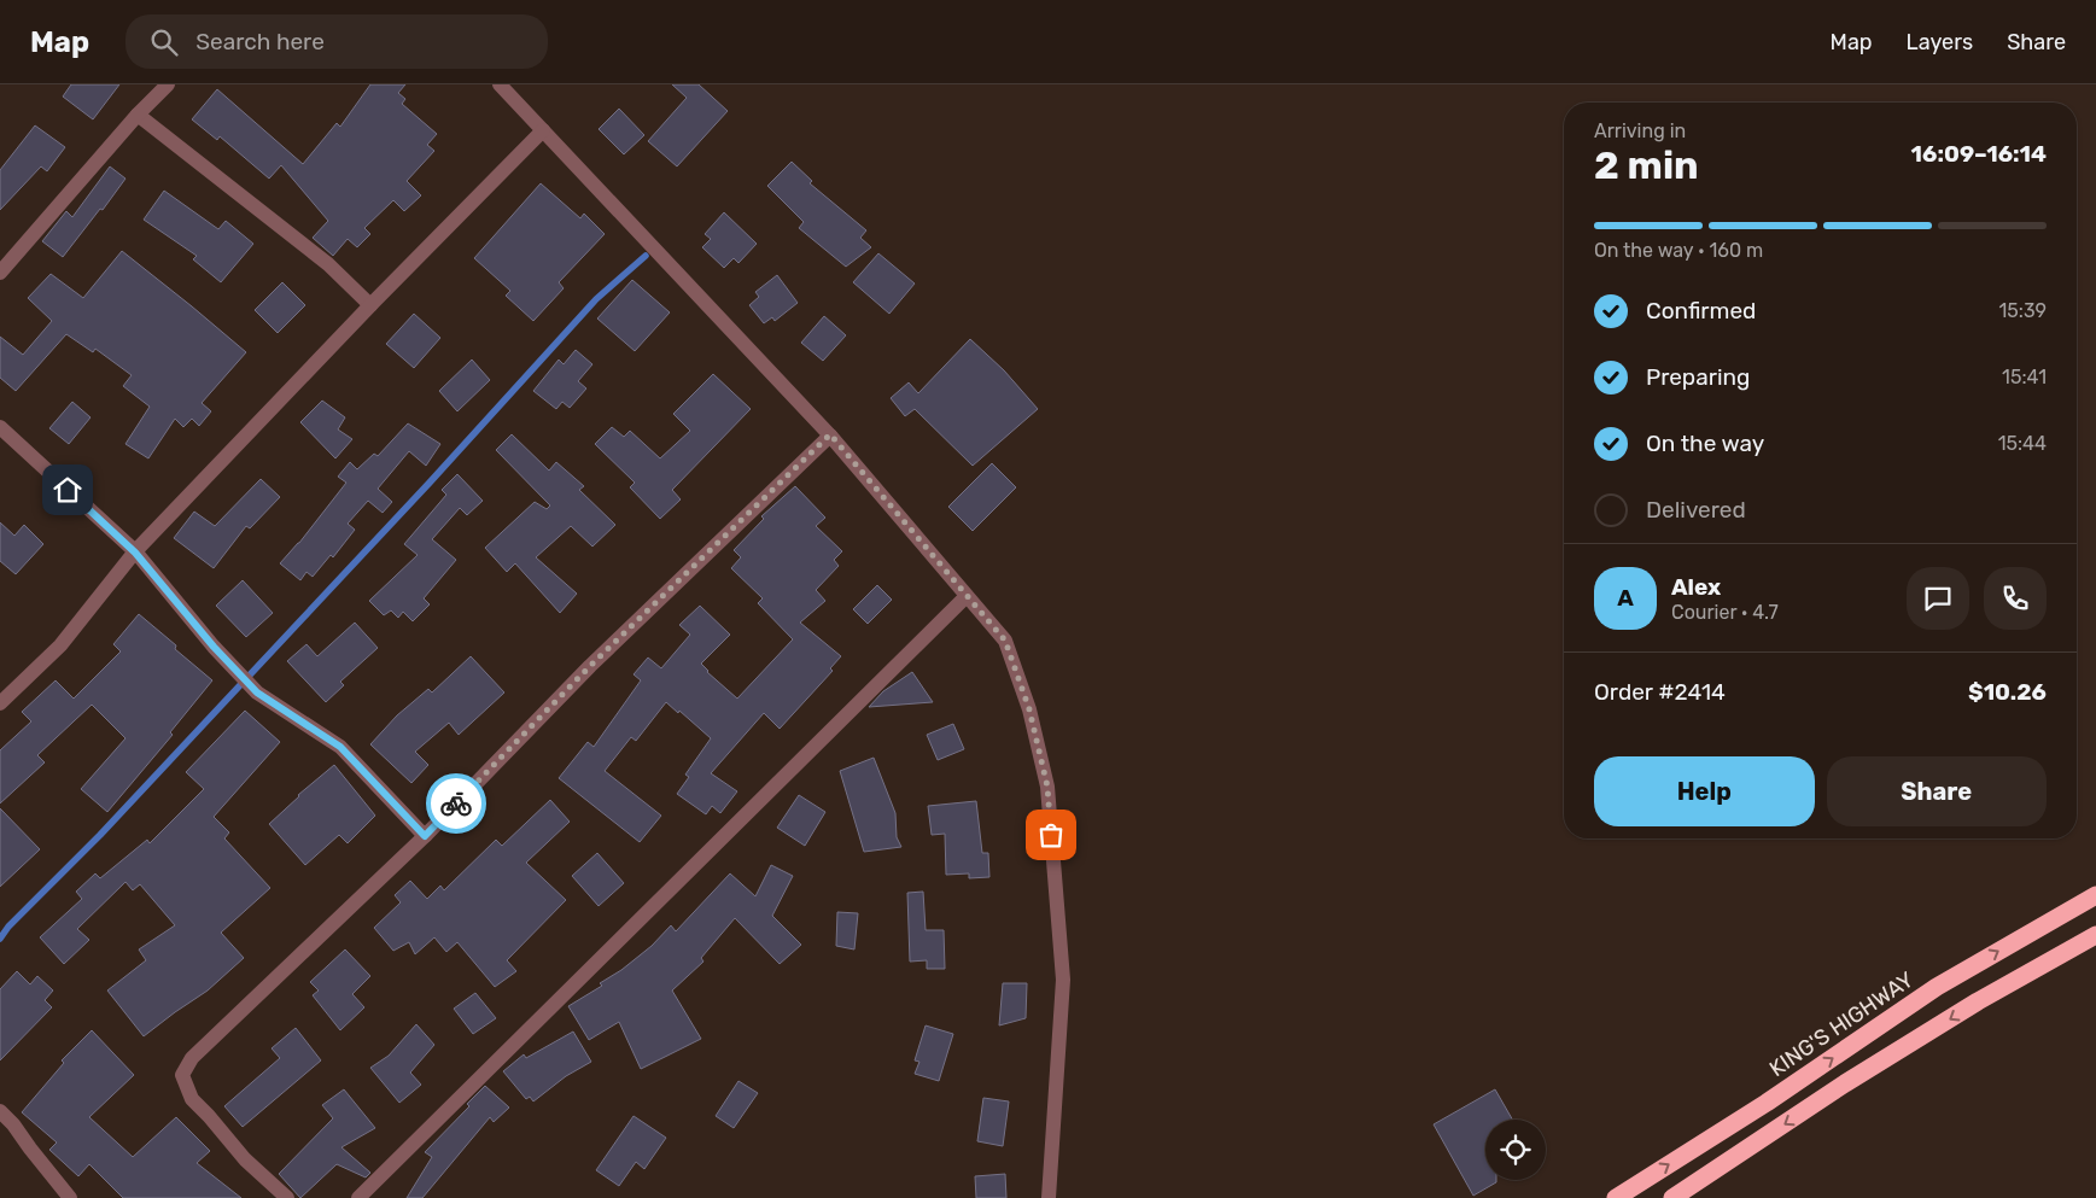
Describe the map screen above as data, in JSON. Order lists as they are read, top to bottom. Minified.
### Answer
{"streets":{"highway":["KING'S HIGHWAY"]},"page":{"header":"Map","search":"Search here","nav":["Map","Layers","Share"],"heading":["2 min","Arriving in","16:09–16:14"],"panel":["Alex","Courier · 4.7","Order #2414","$10.26"],"bar":"On the way · 160 m","list":[["Confirmed","15:39"],["Preparing","15:41"],["On the way","15:44"],"Delivered"],"round":"A","buttons":["Help","Share"]}}
